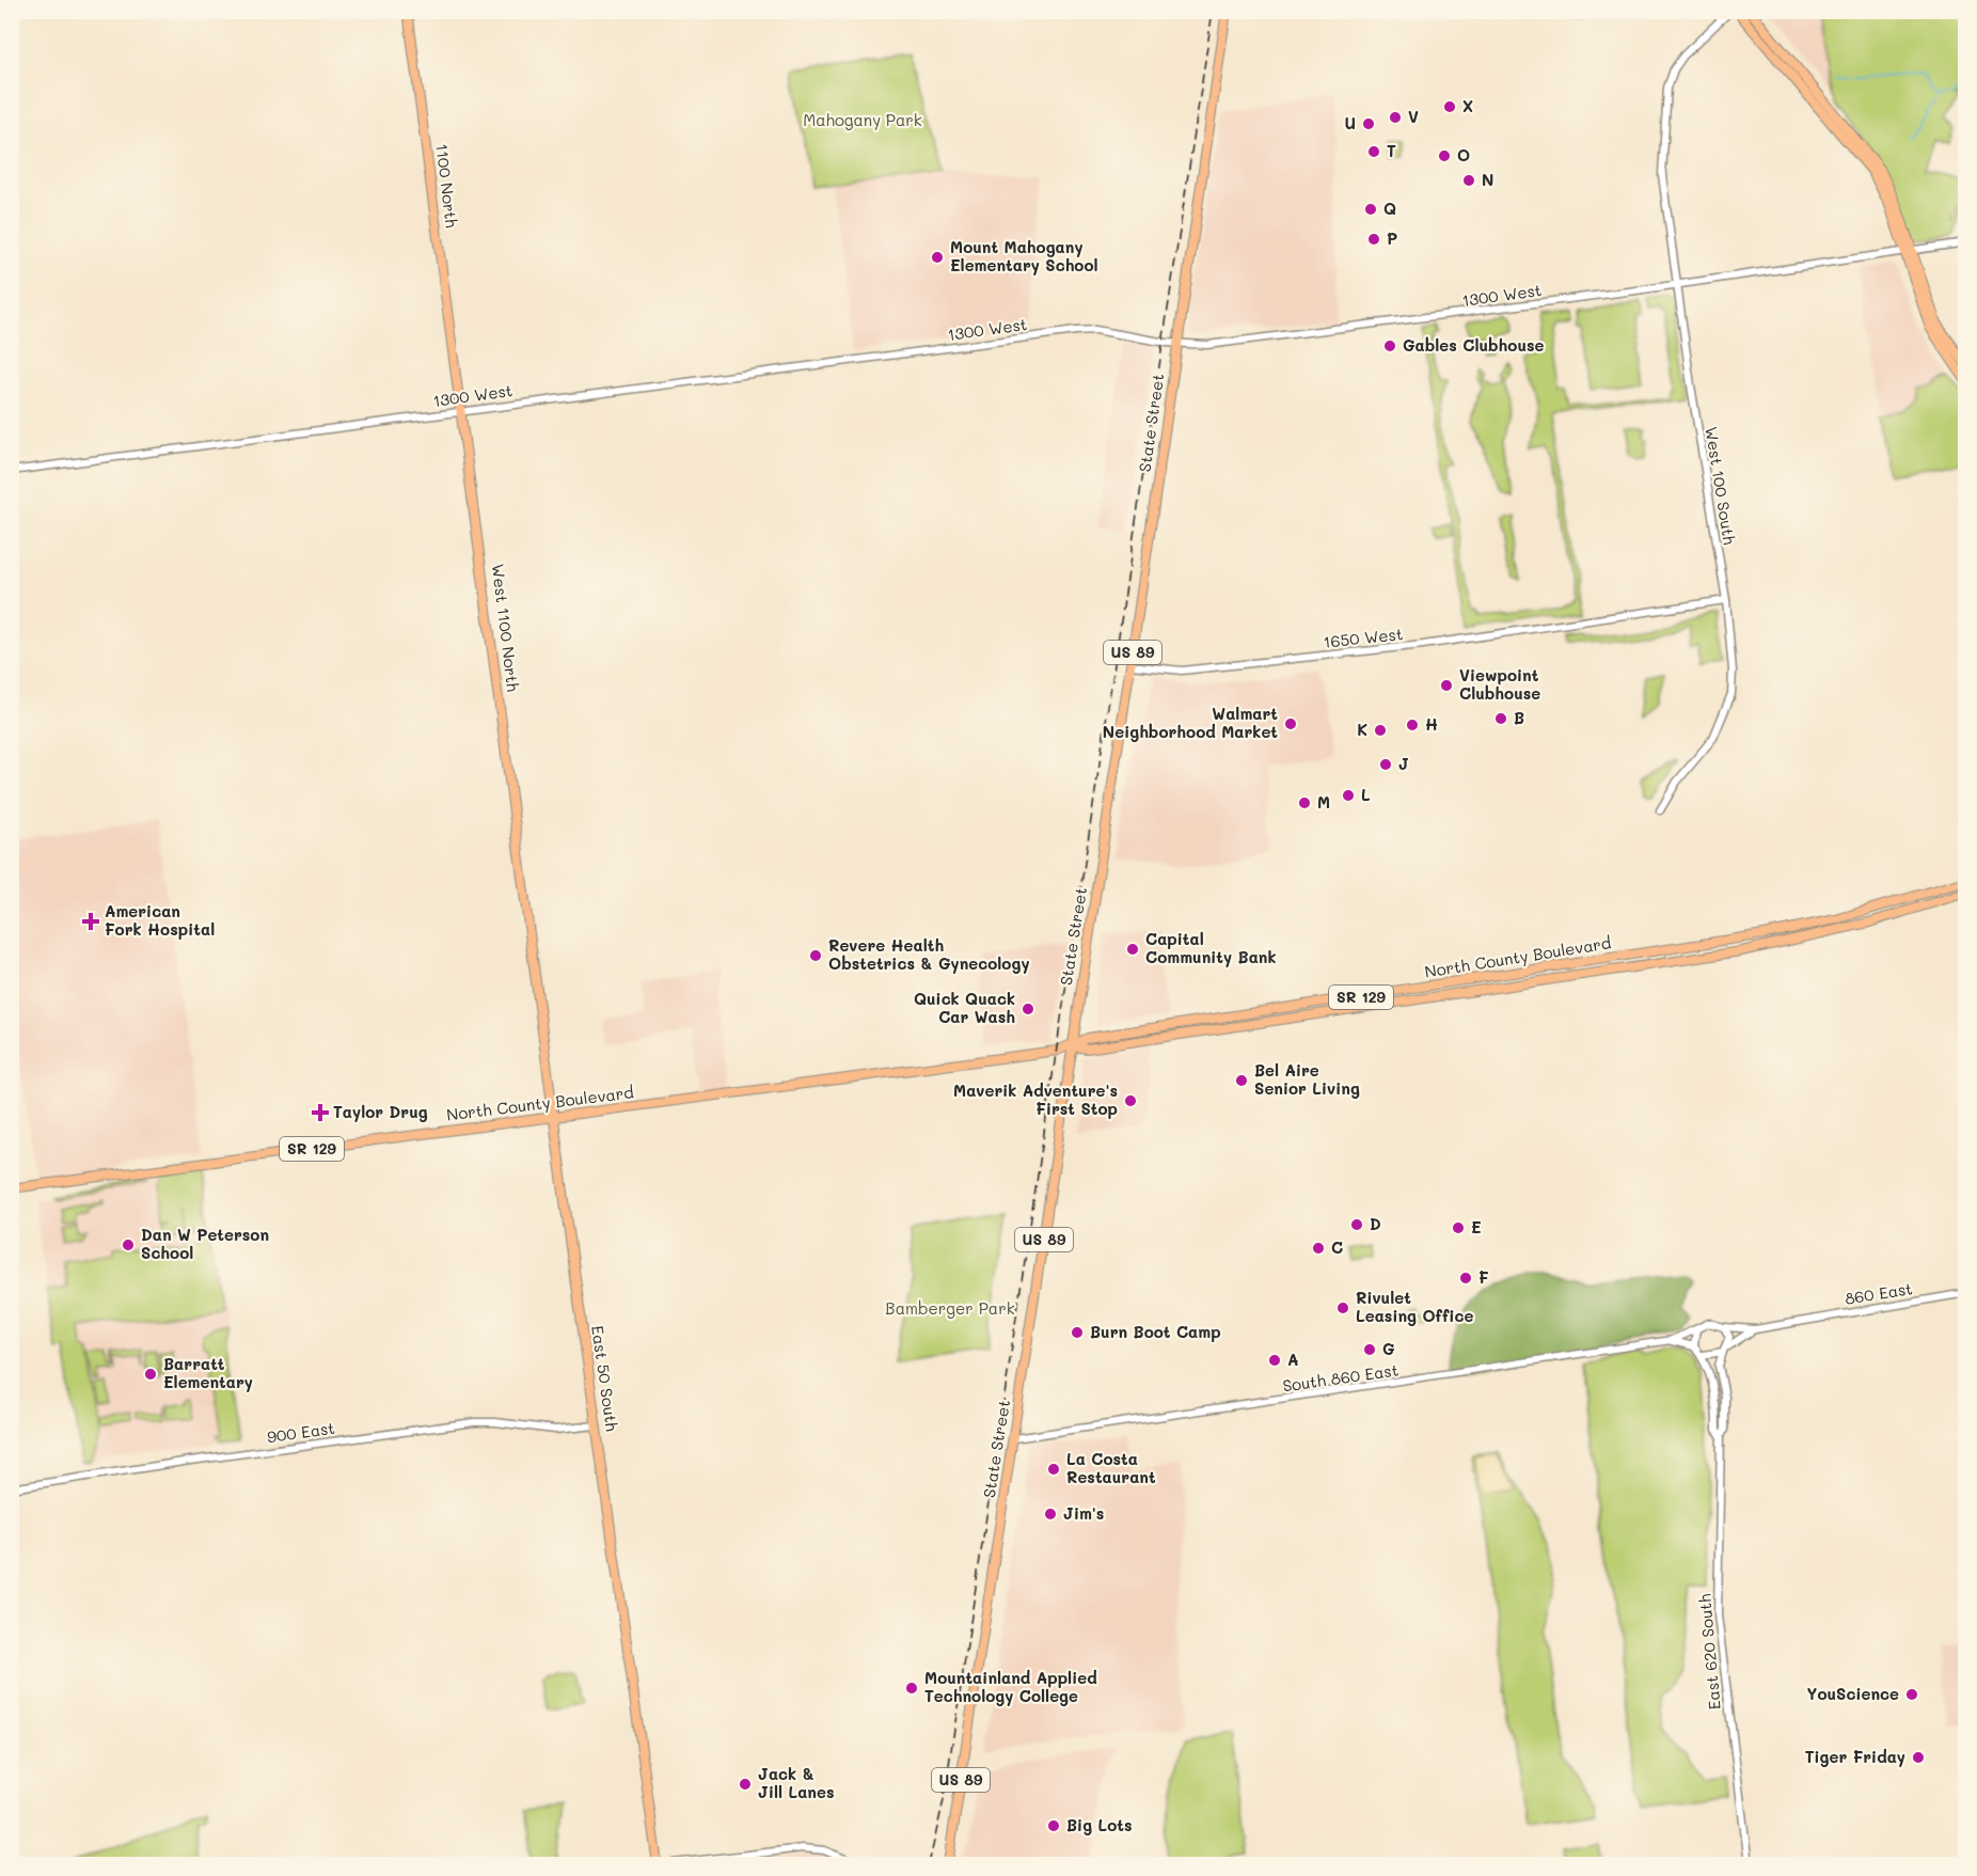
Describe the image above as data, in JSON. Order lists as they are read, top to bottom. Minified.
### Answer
{"streets":{"main road":["1100 North","State Street","West 1100 North","US 89","North County Boulevard","SR 129","East 50 South"],"street":["1300 West","West 100 South","1650 West","860 East","South 860 East","900 East","East 620 South"]},"crossings":[["1100 North","West 1100 North"],["1300 West","State Street"],["1300 West","West 100 South"],["1300 West","West 1100 North"],["State Street","1650 West"],["State Street","North County Boulevard"],["State Street","South 860 East"],["West 100 South","1650 West"],["West 1100 North","East 50 South"],["North County Boulevard","East 50 South"],["East 50 South","900 East"],["South 860 East","East 620 South"]],"parks":["Mahogany Park","Bamberger Park"],"places":{"other":["X","V","U","T","O","N","Q","P","Mount Mahogany Elementary School","Gables Clubhouse","Viewpoint Clubhouse","B","Walmart Neighborhood Market","H","K","J","L","M","Capital Community Bank","Revere Health Obstetrics & Gynecology","Quick Quack Car Wash","Bel Aire Senior Living","Maverik Adventure's First Stop","D","E","Dan W Peterson School","C","F","Rivulet Leasing Office","Burn Boot Camp","G","A","Barratt Elementary","La Costa Restaurant","Jim's","Mountainland Applied Technology College","YouScience","Tiger Friday","Jack & Jill Lanes","Big Lots"],"health":["American Fork Hospital","Taylor Drug"]}}
